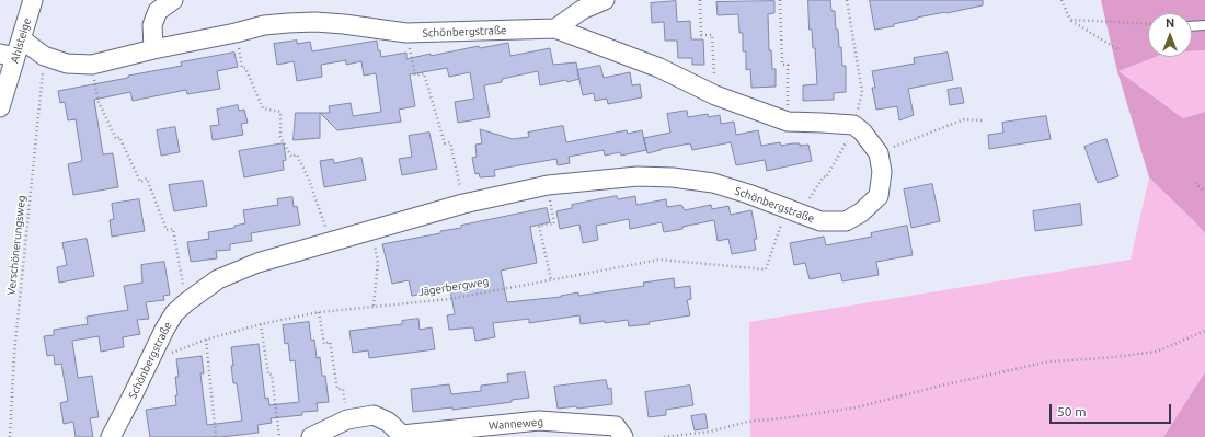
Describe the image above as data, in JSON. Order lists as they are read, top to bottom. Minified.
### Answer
{"streets":{"street":["Schönbergstraße","Ahlsteige","Wanneweg"],"path":["Verschönerungsweg","Jägerbergweg"]},"crossings":[["Schönbergstraße","Ahlsteige"],["Schönbergstraße","Verschönerungsweg"],["Schönbergstraße","Jägerbergweg"]],"scale_bar":"50 m","north":"top"}
